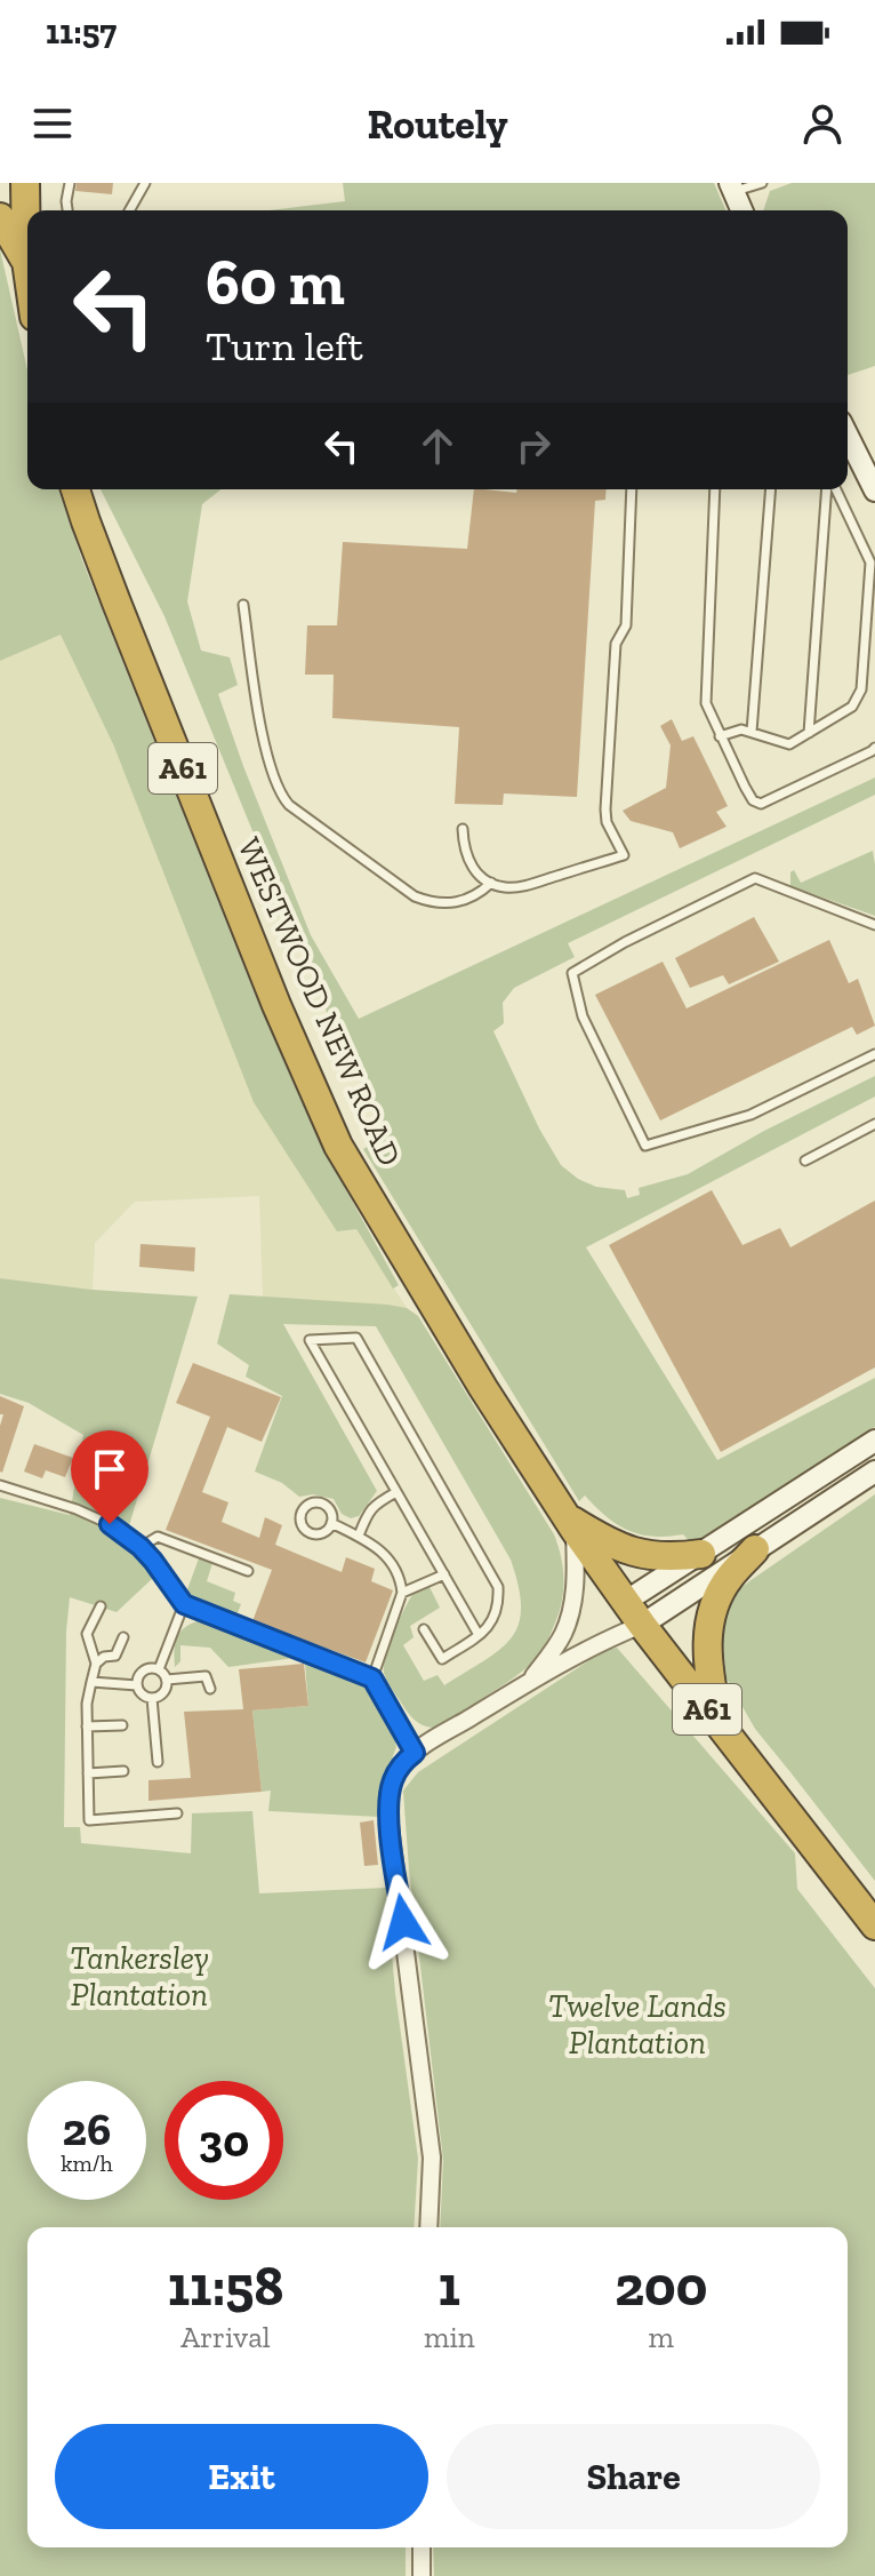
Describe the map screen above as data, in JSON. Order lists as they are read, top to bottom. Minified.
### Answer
{"streets":{"highway":["A61","WESTWOOD NEW ROAD"]},"parks":["Tankersley Plantation","Twelve Lands Plantation"],"page":{"status":"11:57","header":"Routely","turn":["60 m","Turn left"],"speed":"26 km/h","limit":"30","eta":["11:58","Arrival","1","min","200","m"],"buttons":["Exit","Share"]}}
